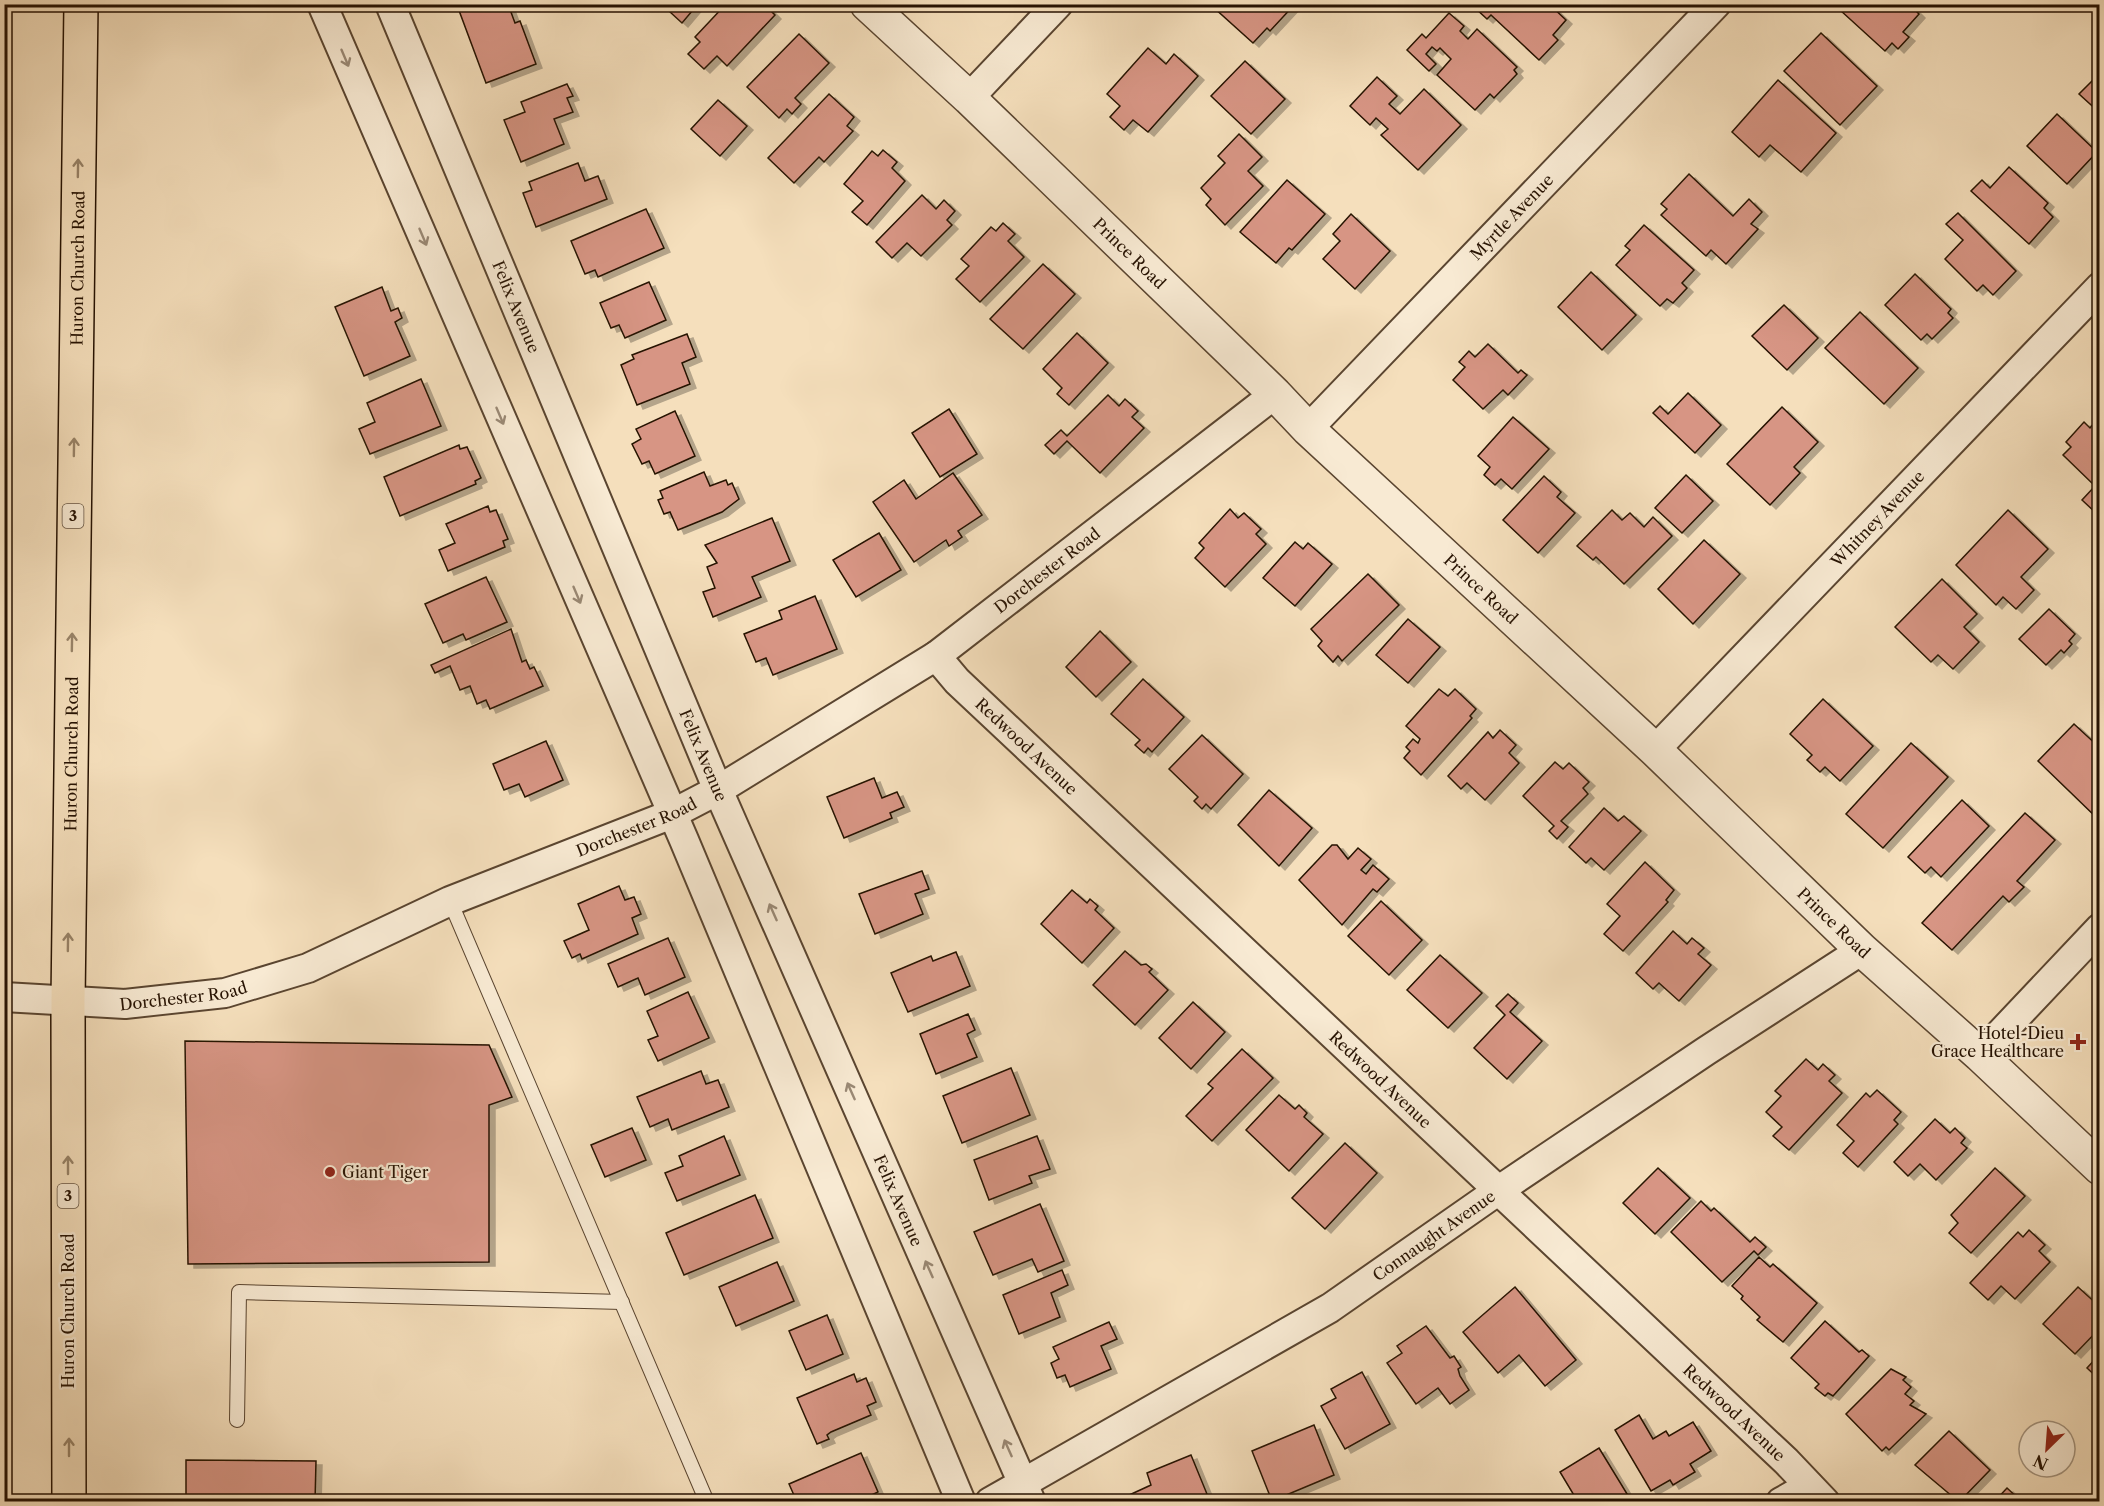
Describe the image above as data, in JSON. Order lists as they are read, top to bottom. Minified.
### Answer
{"streets":{"highway":["Huron Church Road","3"],"street":["Myrtle Avenue","Prince Road","Felix Avenue","Whitney Avenue","Dorchester Road","Redwood Avenue","Connaught Avenue"]},"crossings":[["Myrtle Avenue","Prince Road"],["Prince Road","Whitney Avenue"],["Prince Road","Dorchester Road"],["Prince Road","Connaught Avenue"],["Huron Church Road","Dorchester Road"],["Felix Avenue","Dorchester Road"],["Felix Avenue","Connaught Avenue"],["Dorchester Road","Redwood Avenue"],["Redwood Avenue","Connaught Avenue"]],"one_way":["Huron Church Road"],"places":{"health":["Hotel-Dieu Grace Healthcare"],"other":["Giant Tiger"]},"north":"bottom left"}
